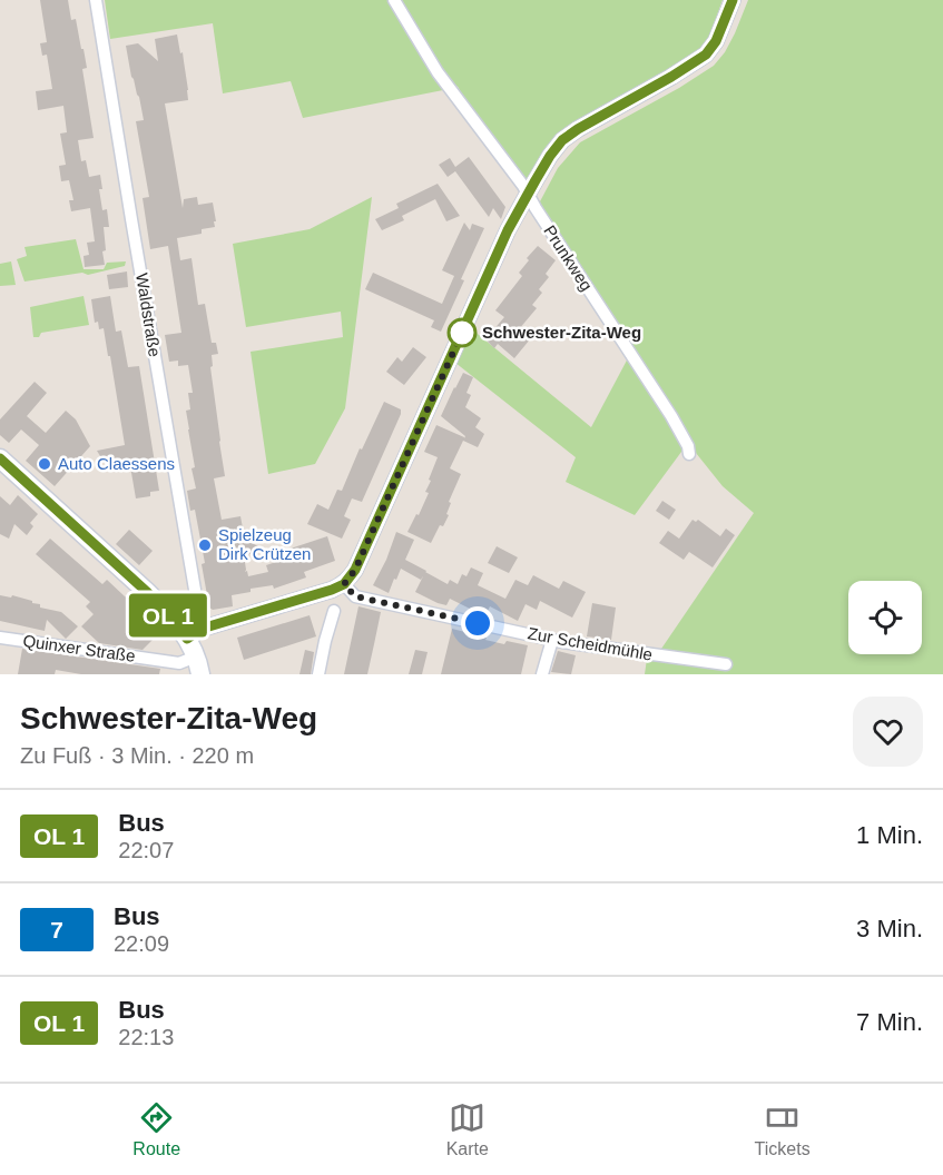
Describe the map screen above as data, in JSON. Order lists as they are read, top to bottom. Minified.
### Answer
{"streets":{"street":["Prunkweg","Waldstraße","Zur Scheidmühle","Quinxer Straße"]},"places":["Schwester-Zita-Weg","Auto Claessens","Spielzeug Dirk Crützen"],"page":{"on_map":"OL 1","heading":["Schwester-Zita-Weg","Zu Fuß · 3 Min. · 220 m"],"list":[{"mark":"OL 1","name":"Bus","note":"22:07","value":"1 Min."},{"mark":"7","name":"Bus","note":"22:09","value":"3 Min."},{"mark":"OL 1","name":"Bus","note":"22:13","value":"7 Min."}],"tabs":["Route","Karte","Tickets"]}}
